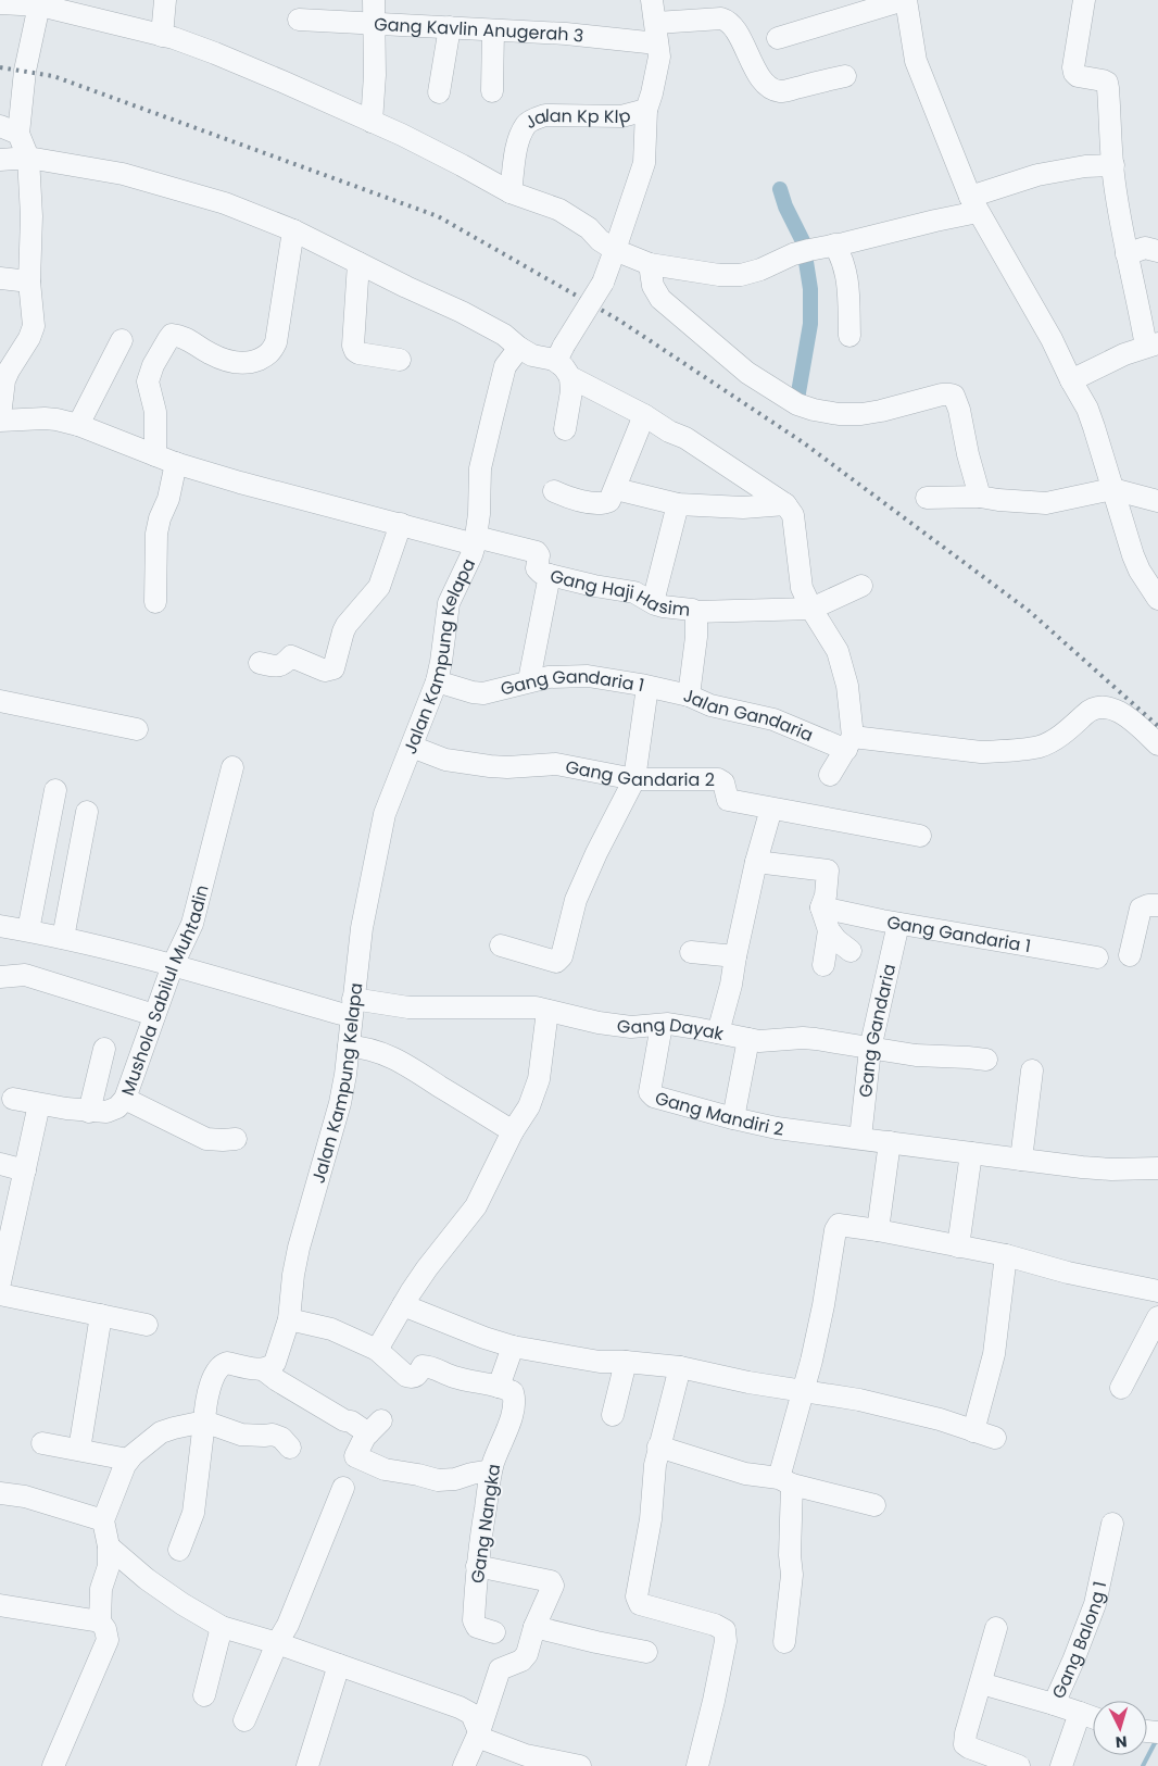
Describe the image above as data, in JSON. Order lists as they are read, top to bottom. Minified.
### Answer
{"streets":{"street":["Gang Kavlin Anugerah 3","Jalan Kp Klp","Gang Haji Hasim","Jalan Kampung Kelapa","Gang Gandaria 1","Jalan Gandaria","Gang Gandaria 2","Mushola Sabilul Muhtadin","Gang Dayak","Gang Gandaria","Gang Mandiri 2","Gang Nangka","Gang Balong 1"]},"crossings":[["Gang Kavlin Anugerah 3","Jalan Kp Klp"],["Gang Haji Hasim","Jalan Kampung Kelapa"],["Jalan Kampung Kelapa","Gang Gandaria 1"],["Jalan Kampung Kelapa","Gang Gandaria 2"],["Jalan Kampung Kelapa","Gang Dayak"],["Gang Gandaria 1","Jalan Gandaria"],["Gang Gandaria 1","Gang Gandaria 2"],["Gang Gandaria 1","Gang Gandaria"],["Mushola Sabilul Muhtadin","Gang Dayak"],["Gang Dayak","Gang Gandaria"],["Gang Dayak","Gang Mandiri 2"],["Gang Gandaria","Gang Mandiri 2"]],"north":"bottom"}
